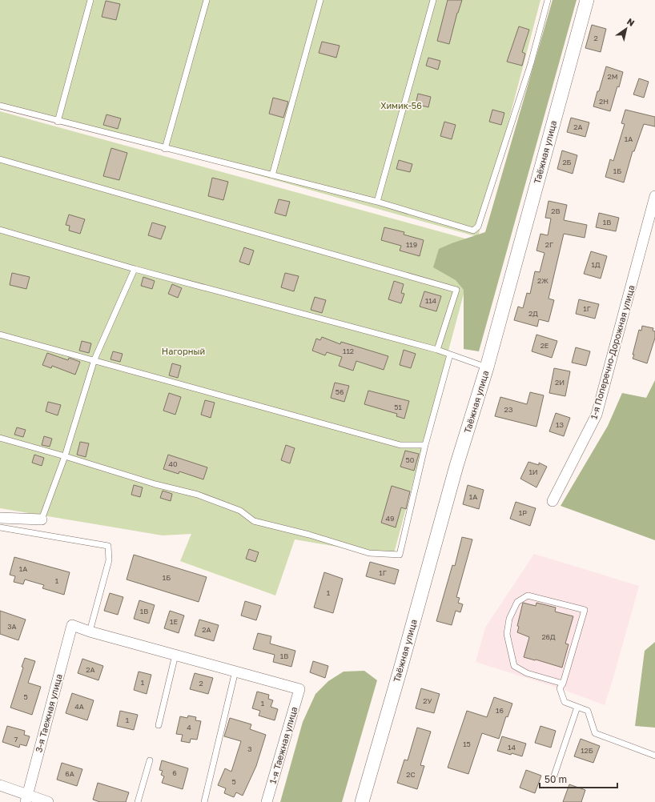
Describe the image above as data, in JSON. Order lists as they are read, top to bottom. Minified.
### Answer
{"streets":{"street":["Таёжная улица","1-я Поперечно-Дорожная улица","3-я Таежная улица","1-я Таежная улица"]},"parks":["Химик-56","Нагорный"],"house_numbers":["2","2М","2Н","2А","1А","2Б","1Б","2В","1В","119","2Г","1Д","2Ж","114","1Г","2Д","2Е","112","2И","56","51","2З","1З","50","40","1И","1А","1Р","49","1А","1Г","1Б","1","1","1В","1Е","3А","2А","26Д","1В","2А","1","2","5","2У","1","4А","16","1","4","7","15","14","3","12Б","6","6А","2С","5"],"scale_bar":"50 m","north":"top right"}
